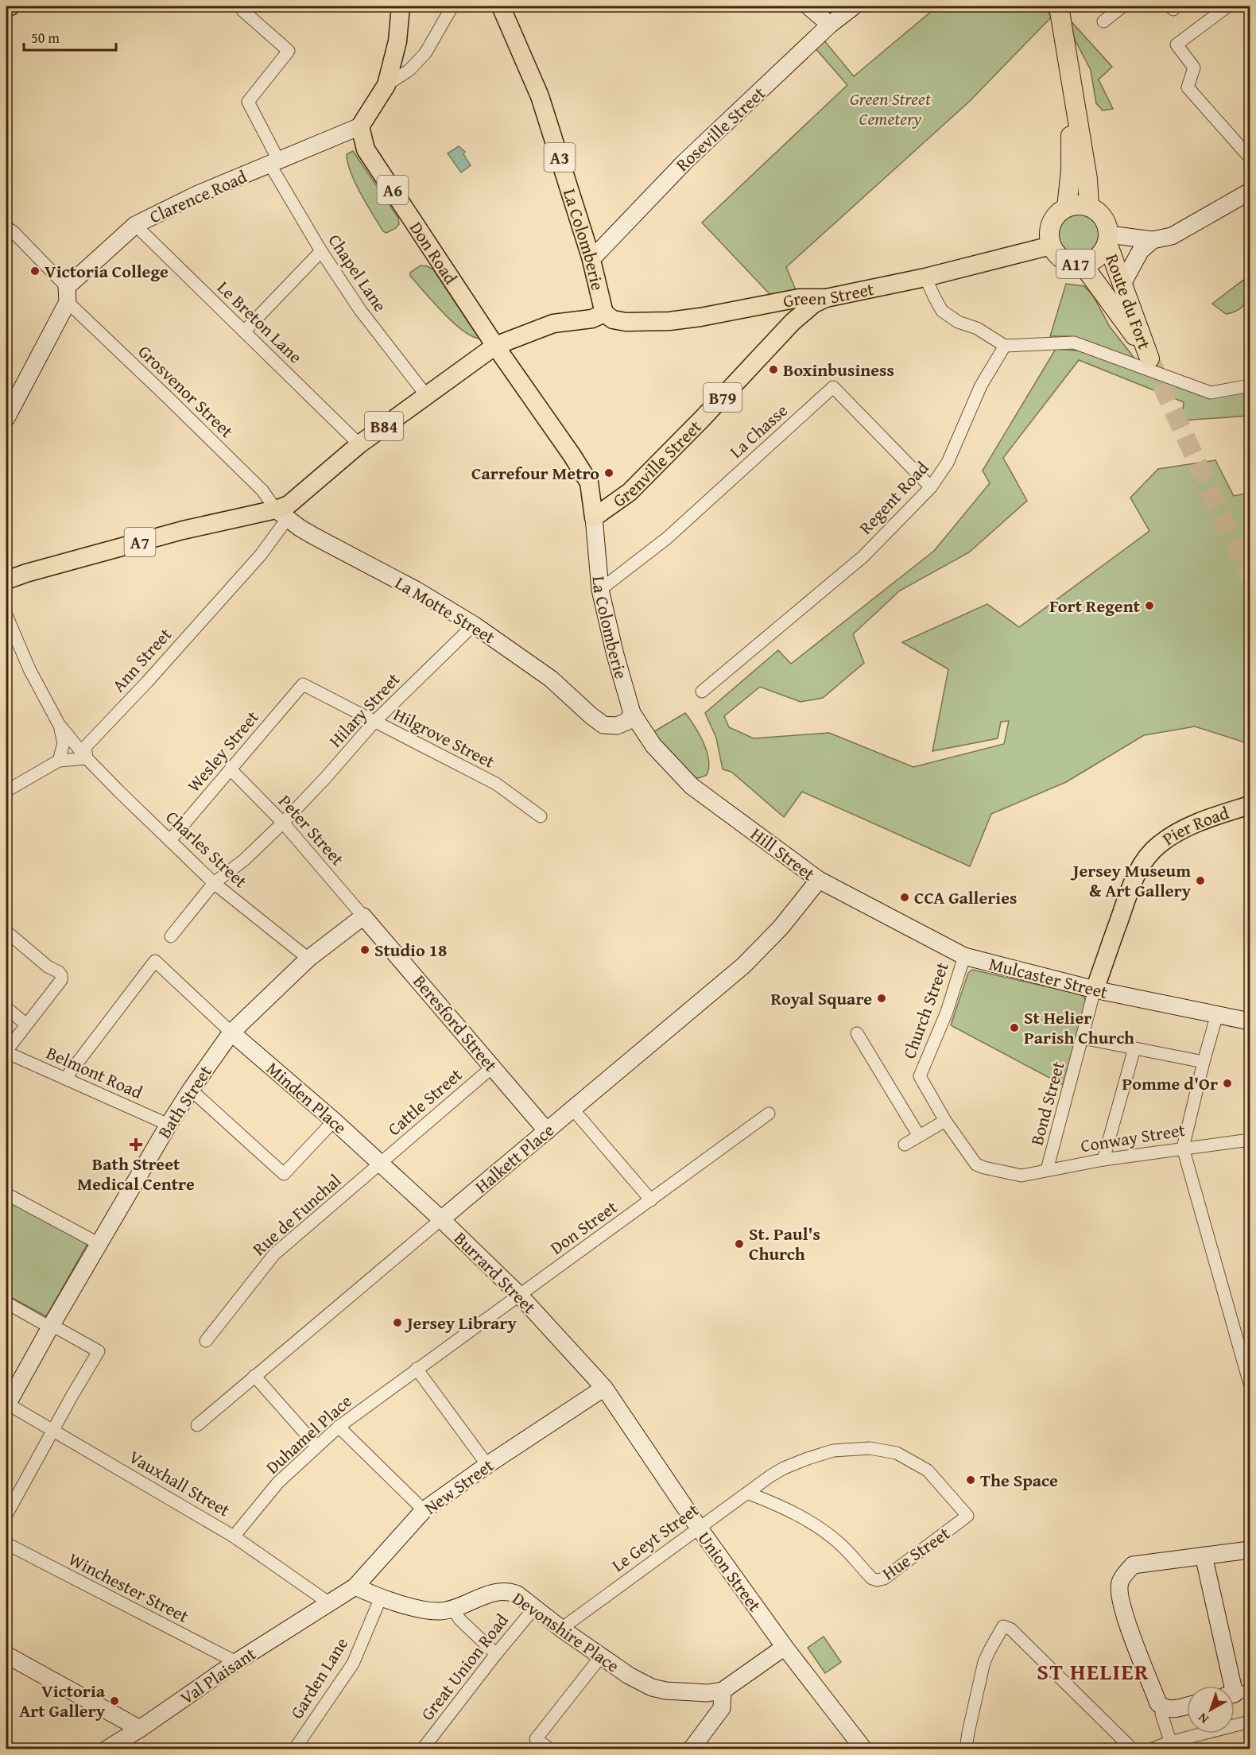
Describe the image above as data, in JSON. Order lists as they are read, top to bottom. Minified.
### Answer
{"streets":{"highway":["A17","Route du Fort"],"main road":["Roseville Street","A3","A6","Clarence Road","La Colomberie","Don Road","Green Street","B79","B84","Grenville Street","A7","La Motte Street","Pier Road","Hill Street","Mulcaster Street","Beresford Street","Minden Place","Bath Street","Halkett Place","Burrard Street","New Street","Union Street","Devonshire Place","Val Plaisant"],"street":["Chapel Lane","Le Breton Lane","Grosvenor Street","La Chasse","Regent Road","Ann Street","Hilary Street","Hilgrove Street","Wesley Street","Peter Street","Charles Street","Church Street","Belmont Road","Cattle Street","Bond Street","Conway Street","Rue de Funchal","Don Street","Duhamel Place","Vauxhall Street","Le Geyt Street","Hue Street","Winchester Street","Great Union Road","Garden Lane"]},"crossings":[["Roseville Street","La Colomberie"],["Clarence Road","Don Road"],["Clarence Road","Chapel Lane"],["Clarence Road","Le Breton Lane"],["Clarence Road","Grosvenor Street"],["La Colomberie","Don Road"],["La Colomberie","Green Street"],["La Colomberie","La Chasse"],["La Colomberie","Grenville Street"],["La Colomberie","La Motte Street"],["La Colomberie","Hill Street"],["Don Road","B84"],["A17","Green Street"],["A17","Route du Fort"],["Chapel Lane","B84"],["Green Street","Route du Fort"],["Green Street","Grenville Street"],["Le Breton Lane","B84"],["Grosvenor Street","B84"],["Grosvenor Street","A7"],["Grosvenor Street","La Motte Street"],["Grosvenor Street","Ann Street"],["B84","A7"],["B84","La Motte Street"],["B84","Ann Street"],["La Chasse","Regent Road"],["A7","La Motte Street"],["A7","Ann Street"],["La Motte Street","Ann Street"],["La Motte Street","Hilary Street"],["La Motte Street","Hill Street"],["Ann Street","Charles Street"],["Hilary Street","Hilgrove Street"],["Hilary Street","Peter Street"],["Hilary Street","Charles Street"],["Hilgrove Street","Wesley Street"],["Wesley Street","Peter Street"],["Wesley Street","Charles Street"],["Pier Road","Mulcaster Street"],["Pier Road","Bond Street"],["Peter Street","Beresford Street"],["Peter Street","Bath Street"],["Charles Street","Bath Street"],["Hill Street","Mulcaster Street"],["Hill Street","Church Street"],["Hill Street","Halkett Place"],["Mulcaster Street","Church Street"],["Mulcaster Street","Bond Street"],["Church Street","Conway Street"],["Beresford Street","Bath Street"],["Beresford Street","Cattle Street"],["Beresford Street","Halkett Place"],["Belmont Road","Bath Street"],["Minden Place","Bath Street"],["Minden Place","Cattle Street"],["Minden Place","Rue de Funchal"],["Minden Place","Burrard Street"],["Bath Street","Vauxhall Street"],["Cattle Street","Rue de Funchal"],["Cattle Street","Burrard Street"],["Bond Street","Conway Street"],["Halkett Place","Burrard Street"],["Rue de Funchal","Burrard Street"],["Don Street","Burrard Street"],["Don Street","Duhamel Place"],["Burrard Street","New Street"],["Burrard Street","Union Street"],["Duhamel Place","Vauxhall Street"],["Vauxhall Street","New Street"],["Vauxhall Street","Val Plaisant"],["New Street","Union Street"],["New Street","Devonshire Place"],["New Street","Val Plaisant"],["Le Geyt Street","Hue Street"],["Le Geyt Street","Union Street"],["Le Geyt Street","Devonshire Place"],["Winchester Street","Val Plaisant"],["Devonshire Place","Great Union Road"],["Devonshire Place","Garden Lane"]],"districts":["ST HELIER"],"parks":["Green Street Cemetery"],"places":{"other":["Victoria College","Boxinbusiness","Carrefour Metro","Fort Regent","Jersey Museum & Art Gallery","CCA Galleries","Studio 18","Royal Square","St Helier Parish Church","Pomme d'Or","St. Paul's Church","Jersey Library","The Space","Victoria Art Gallery"],"health":["Bath Street Medical Centre"]},"scale_bar":"50 m","north":"bottom left"}
